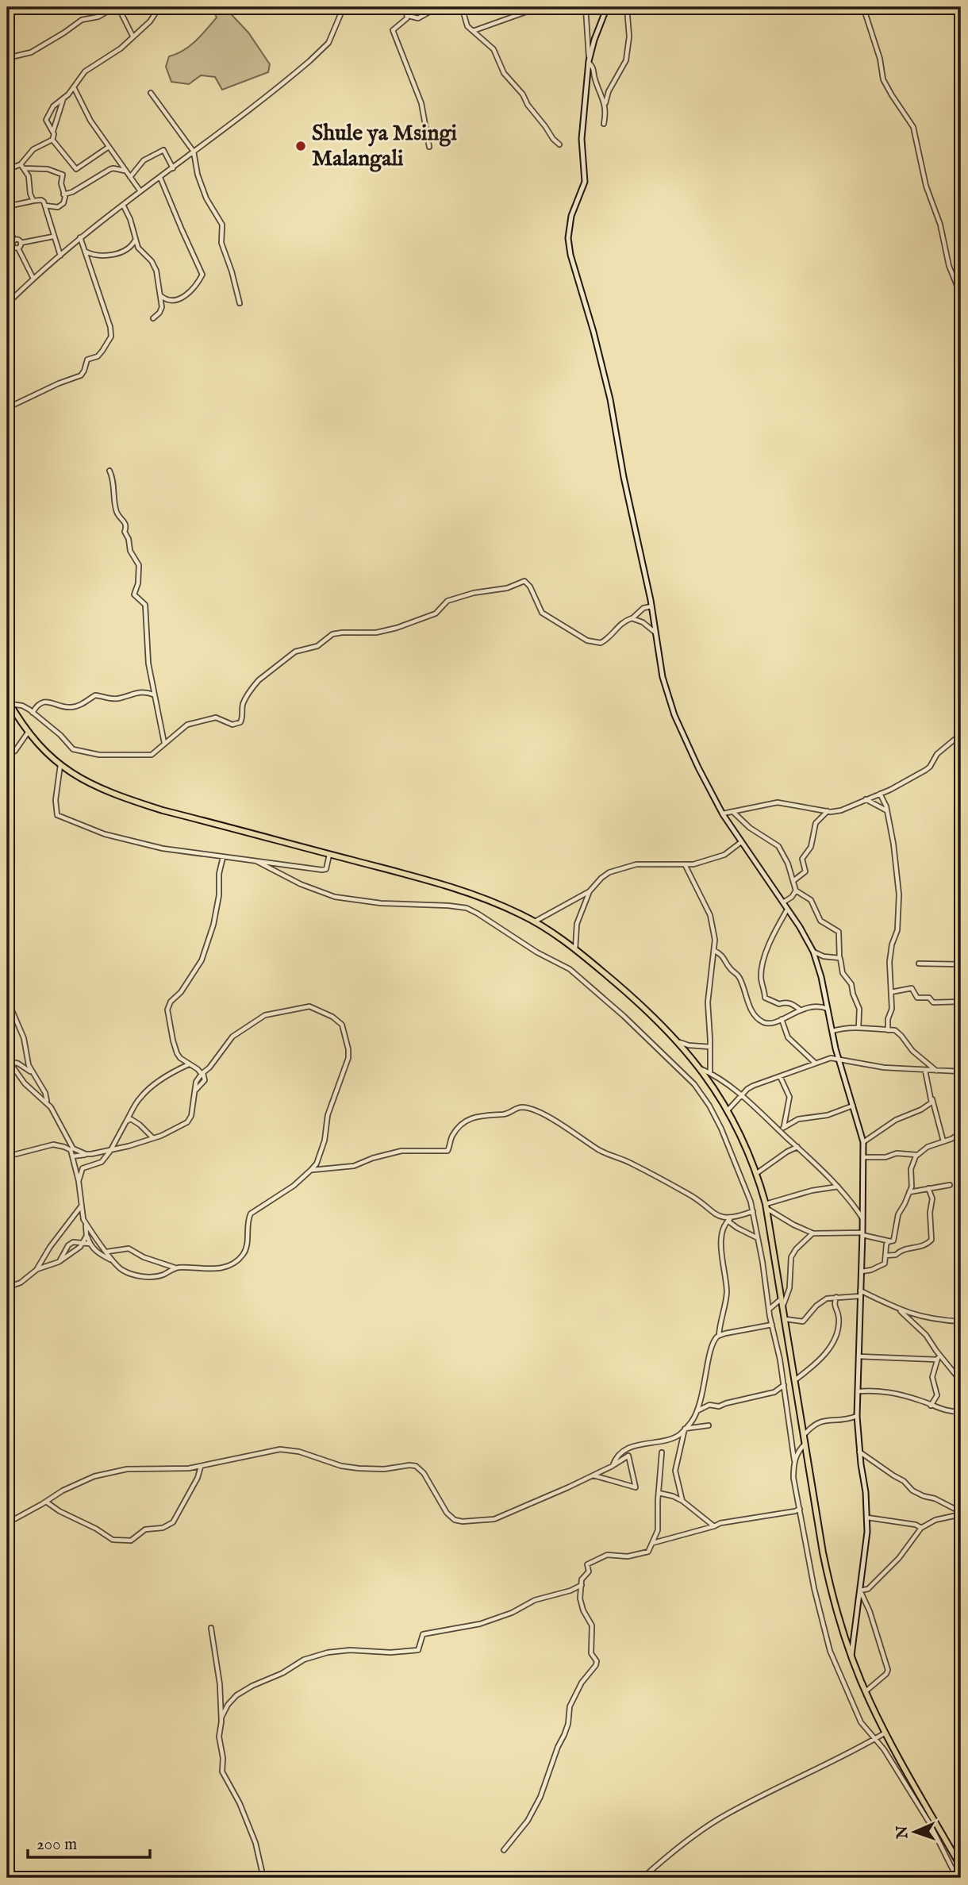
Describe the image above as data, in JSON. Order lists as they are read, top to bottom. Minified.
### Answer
{"places":["Shule ya Msingi Malangali"],"scale_bar":"200 m","north":"left"}
